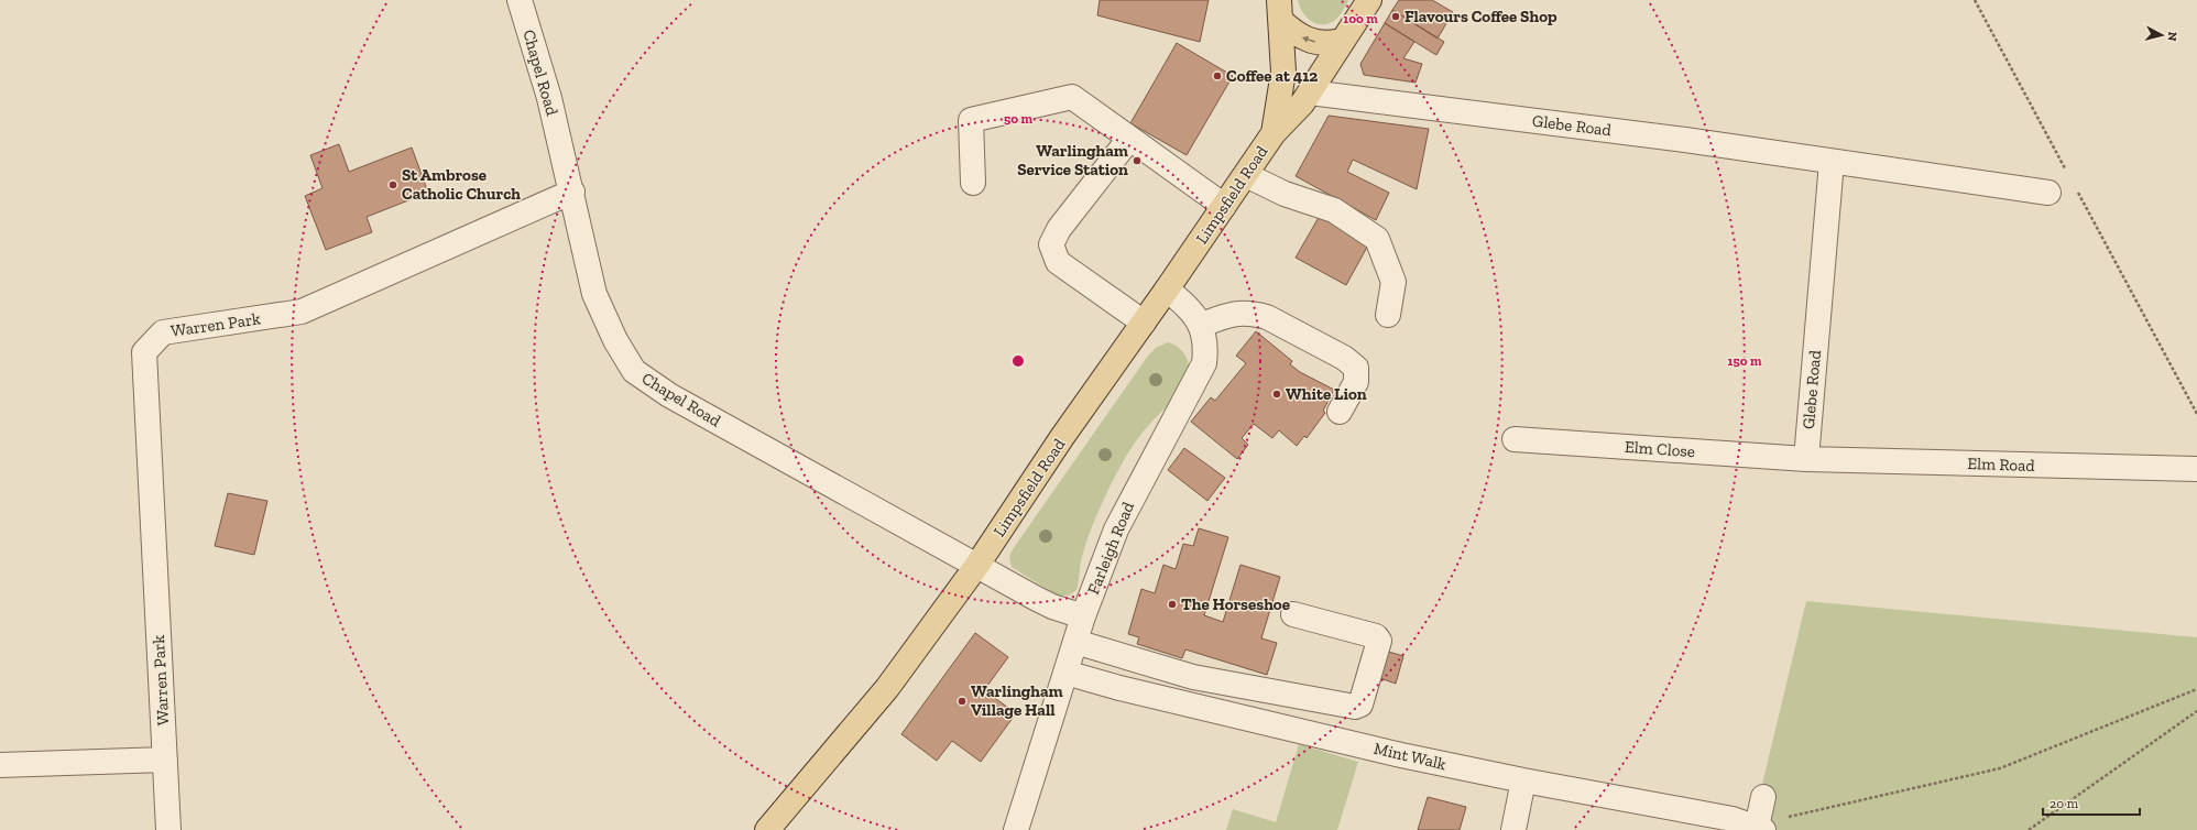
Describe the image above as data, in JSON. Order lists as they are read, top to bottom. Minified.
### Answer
{"streets":{"main road":["Limpsfield Road"],"street":["Chapel Road","Glebe Road","Warren Park","Elm Close","Elm Road","Farleigh Road","Mint Walk"]},"crossings":[["Chapel Road","Limpsfield Road"],["Chapel Road","Warren Park"],["Chapel Road","Farleigh Road"],["Glebe Road","Limpsfield Road"],["Glebe Road","Elm Close"],["Glebe Road","Elm Road"],["Elm Close","Elm Road"],["Farleigh Road","Mint Walk"]],"places":["Flavours Coffee Shop","Coffee at 412","Warlingham Service Station","St Ambrose Catholic Church","White Lion","The Horseshoe","Warlingham Village Hall"],"scale_bar":"20 m","north":"right","rings":["100 m","50 m","150 m"]}
